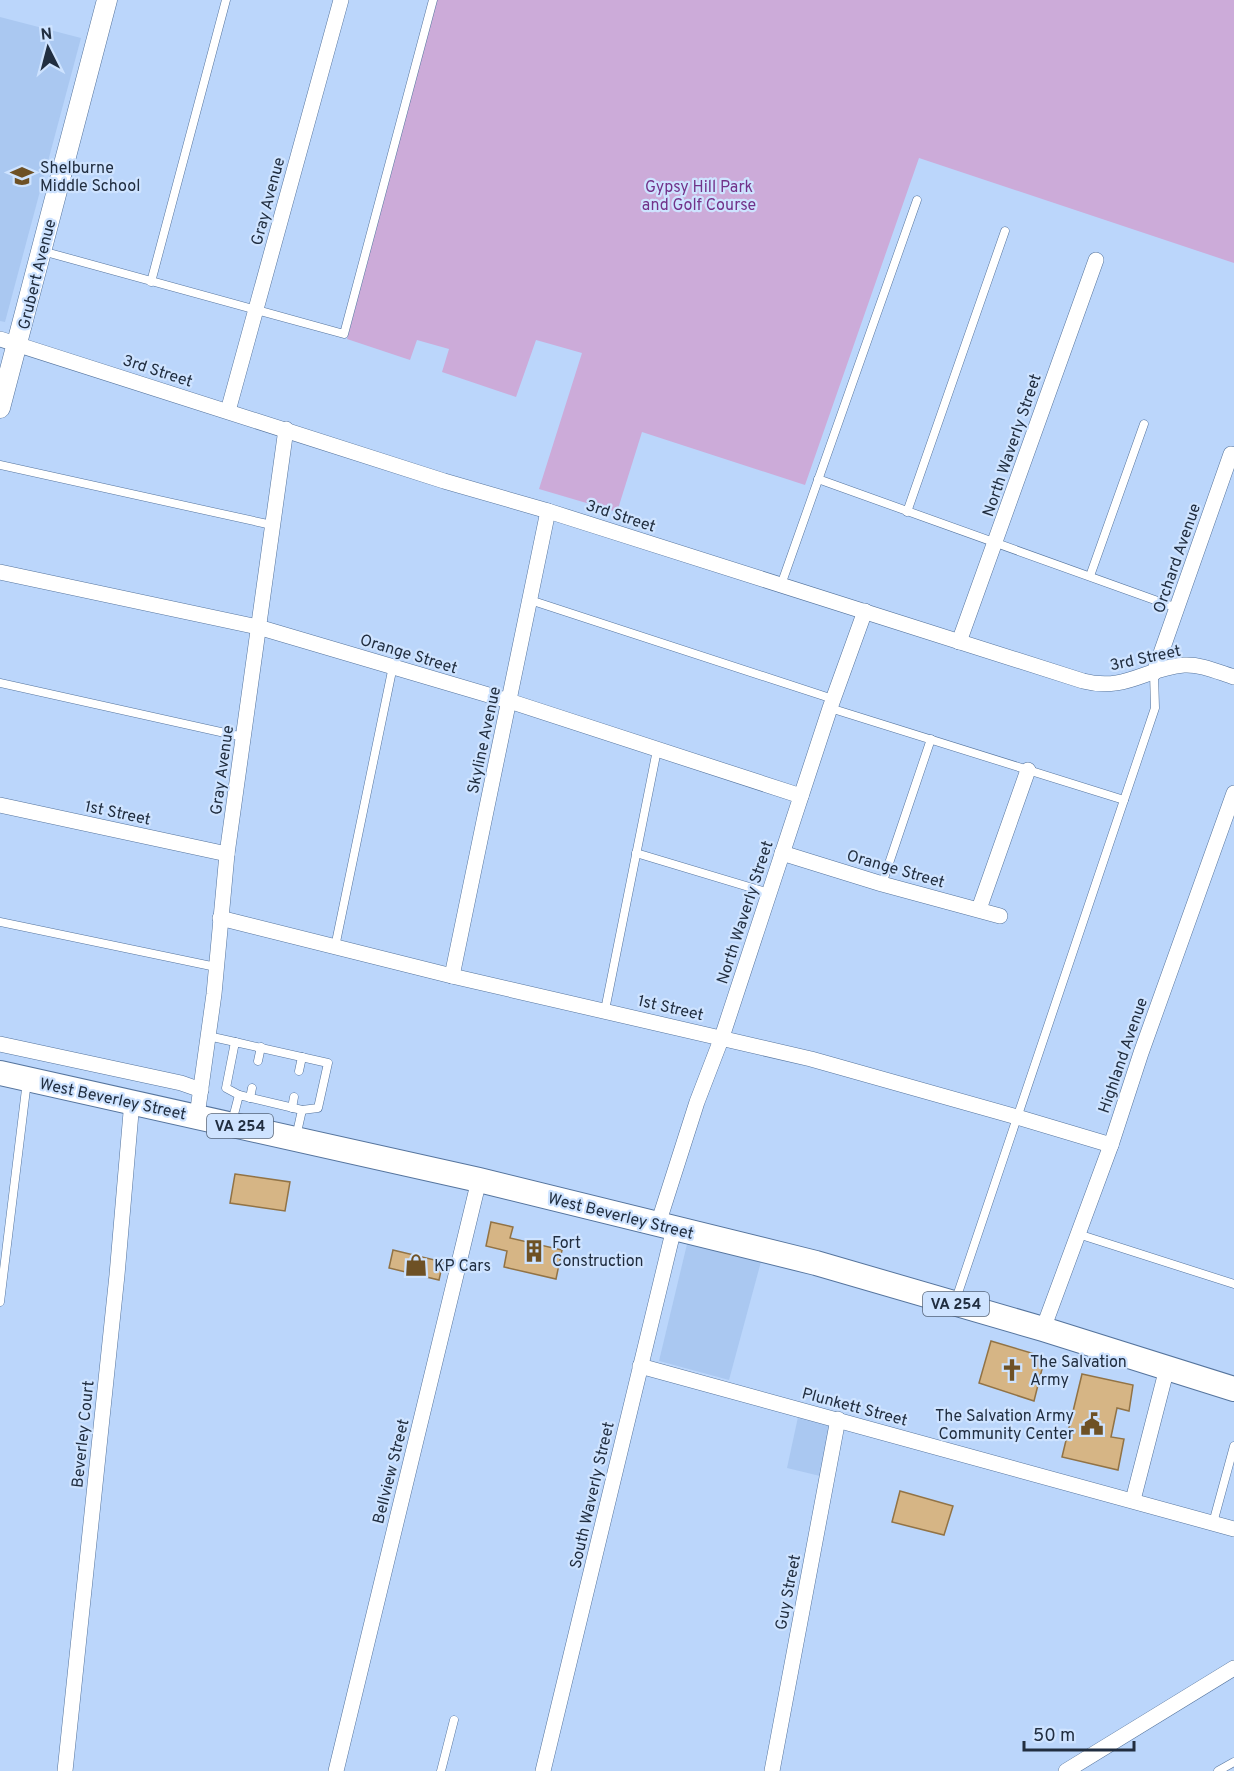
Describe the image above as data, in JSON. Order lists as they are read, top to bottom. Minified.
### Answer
{"streets":{"main road":["West Beverley Street","VA 254"],"street":["Gray Avenue","Grubert Avenue","3rd Street","North Waverly Street","Orchard Avenue","Orange Street","Skyline Avenue","1st Street","Highland Avenue","Plunkett Street","Beverley Court","Bellview Street","South Waverly Street","Guy Street"]},"crossings":[["Gray Avenue","3rd Street"],["Gray Avenue","Orange Street"],["Gray Avenue","1st Street"],["Gray Avenue","West Beverley Street"],["Grubert Avenue","3rd Street"],["3rd Street","North Waverly Street"],["3rd Street","Orchard Avenue"],["3rd Street","Skyline Avenue"],["North Waverly Street","Orange Street"],["North Waverly Street","1st Street"],["North Waverly Street","West Beverley Street"],["North Waverly Street","South Waverly Street"],["Orange Street","Skyline Avenue"],["Skyline Avenue","1st Street"],["1st Street","Highland Avenue"],["Highland Avenue","West Beverley Street"],["West Beverley Street","Beverley Court"],["West Beverley Street","Bellview Street"],["West Beverley Street","South Waverly Street"],["Plunkett Street","South Waverly Street"],["Plunkett Street","Guy Street"]],"parks":["Gypsy Hill Park and Golf Course"],"places":{"school or university":["Shelburne Middle School"],"building":["Fort Construction"],"shop":["KP Cars"],"church":["The Salvation Army"],"public building":["The Salvation Army Community Center"]},"scale_bar":"50 m","north":"top"}
